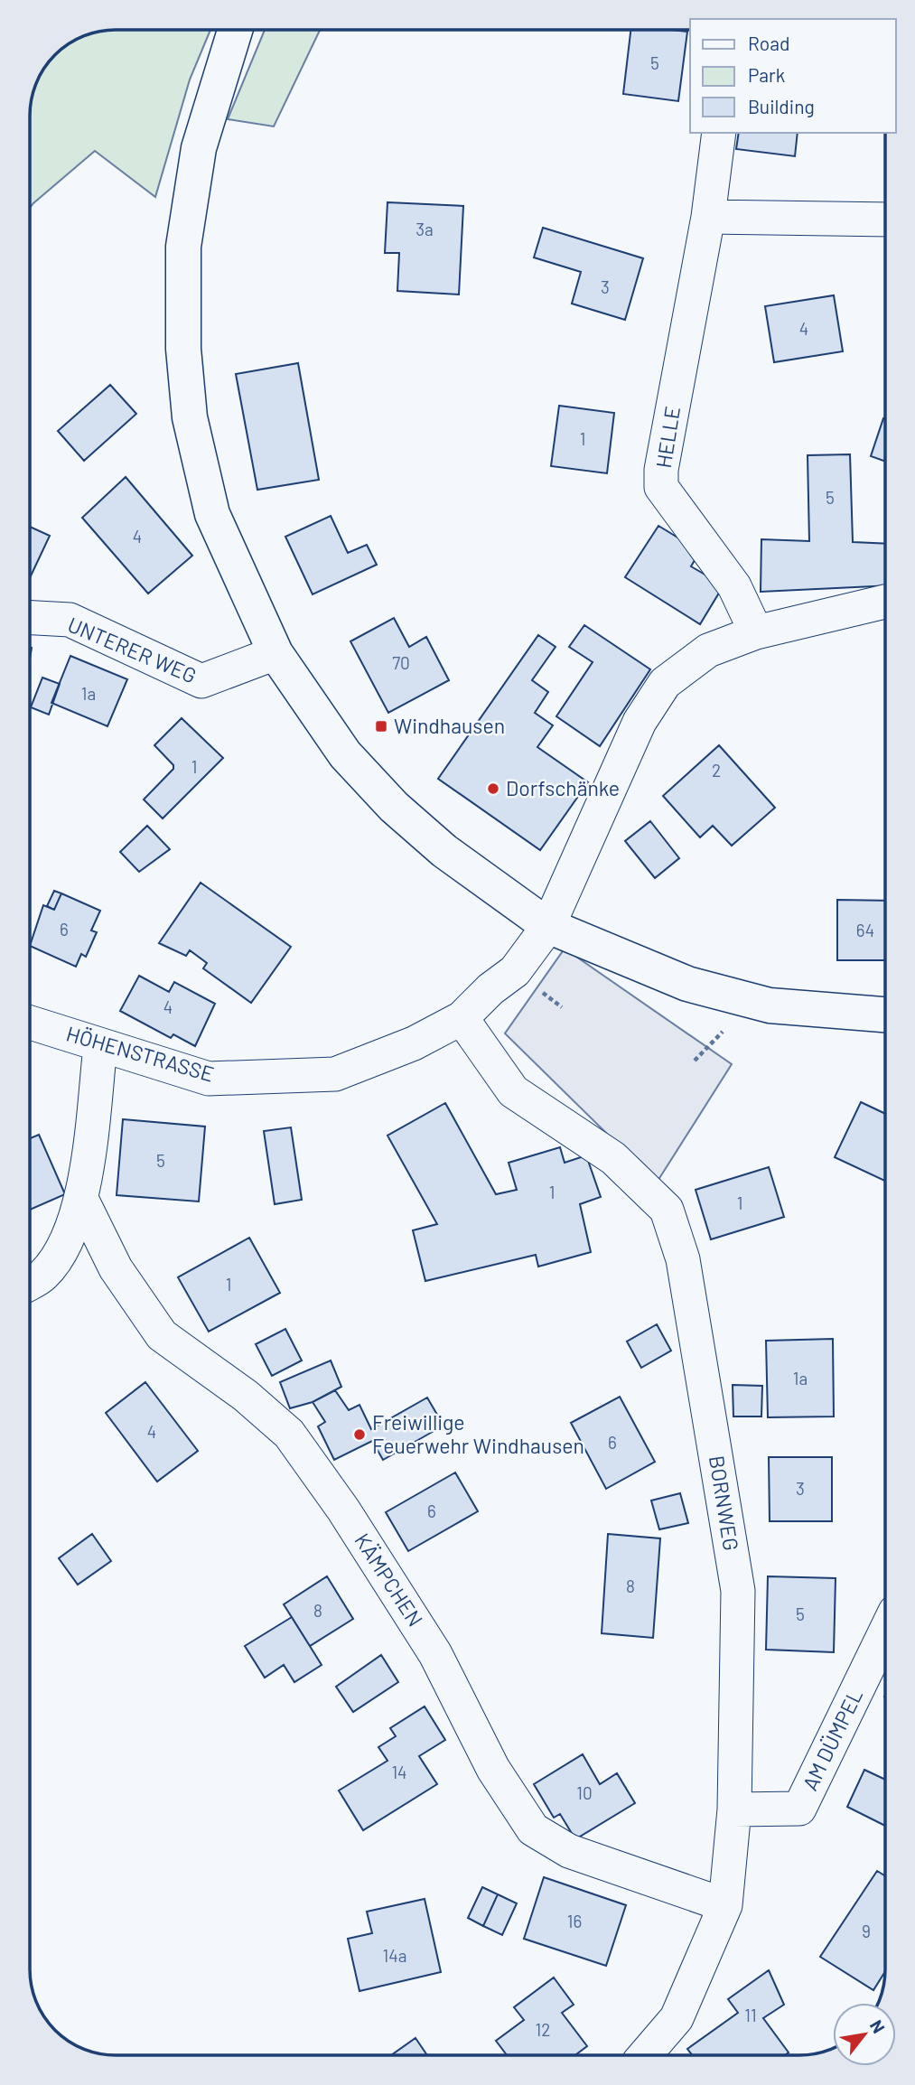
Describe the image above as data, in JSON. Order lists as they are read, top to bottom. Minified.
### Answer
{"streets":{"street":["HELLE","UNTERER WEG","HÖHENSTRASSE","BORNWEG","KÄMPCHEN","AM DÜMPEL"]},"crossings":[["HELLE","HÖHENSTRASSE"],["HÖHENSTRASSE","BORNWEG"],["BORNWEG","KÄMPCHEN"],["BORNWEG","AM DÜMPEL"]],"places":{"transit":["Windhausen"],"other":["Dorfschänke","Freiwillige Feuerwehr Windhausen"]},"house_numbers":["5","3a","3","4","1","5","4","70","1a","1","2","6","64","4","5","1","1","1","1a","4","6","3","6","8","8","5","14","10","16","9","14a","11","12"],"legend":["Road","Park","Building"],"north":"top right"}
